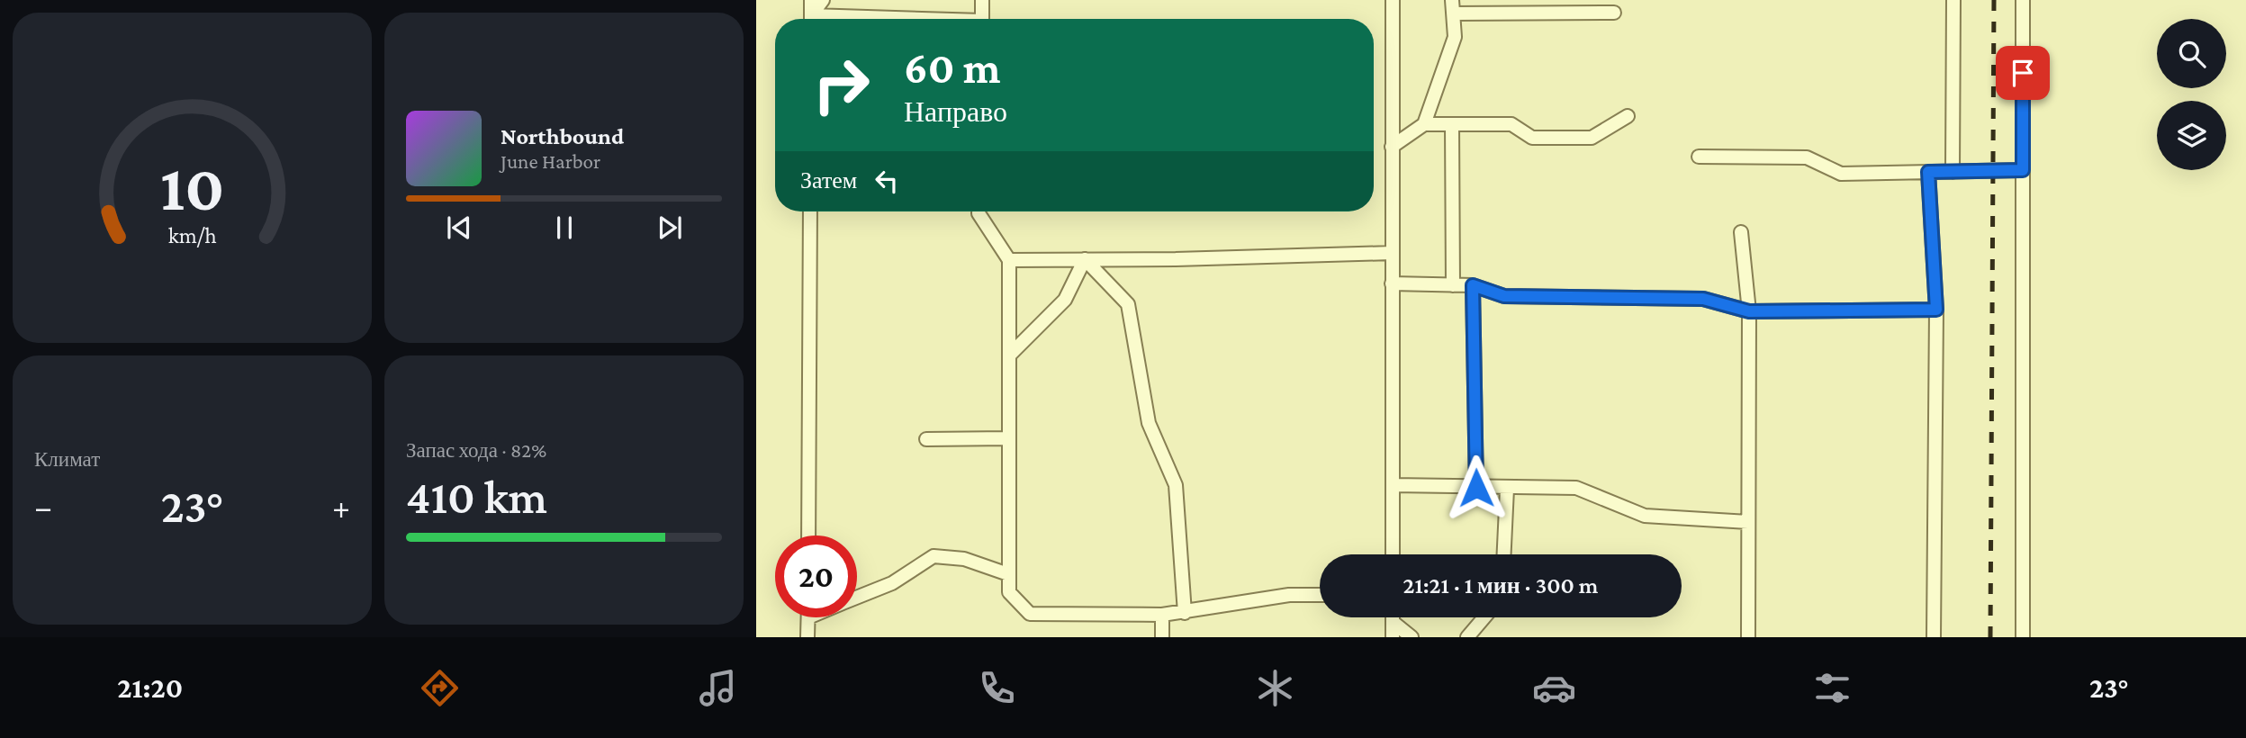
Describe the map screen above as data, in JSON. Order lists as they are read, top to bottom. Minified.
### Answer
{"page":{"turn":["60 m","Направо"],"song":["Northbound","June Harbor"],"then":"Затем","tile":["Климат",["Запас хода · 82%","410 km"]],"heat":["−","23°","+"],"limit":"20","trip":"21:21 · 1 мин · 300 m","tabs":["21:20","23°"],"gauge":["10","km/h"]}}
